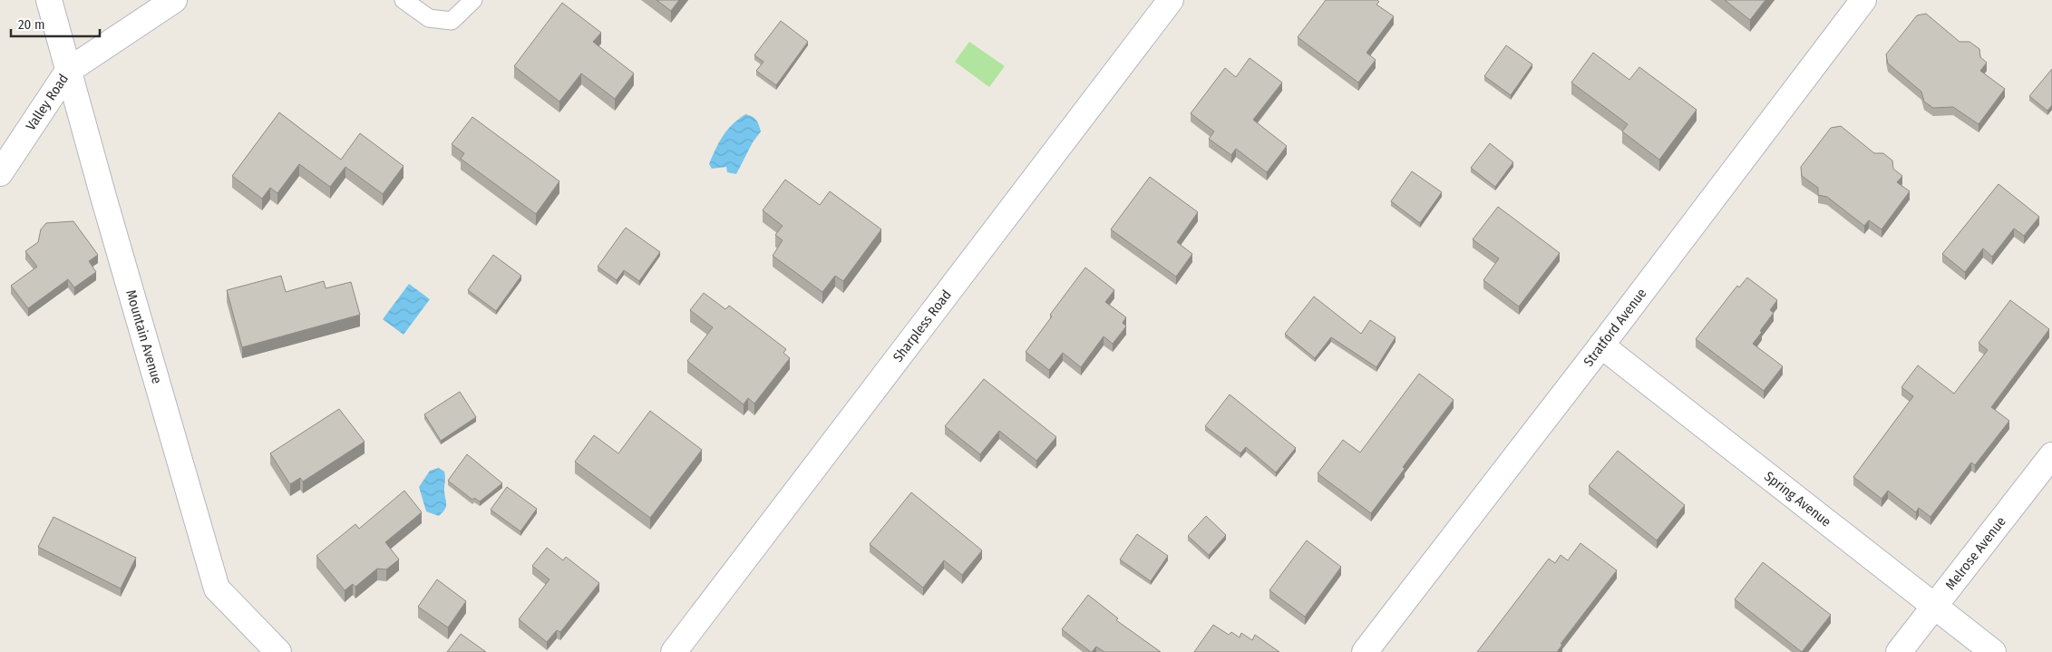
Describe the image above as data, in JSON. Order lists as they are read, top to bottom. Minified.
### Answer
{"streets":{"street":["Valley Road","Sharpless Road","Stratford Avenue","Mountain Avenue","Spring Avenue","Melrose Avenue"]},"crossings":[["Valley Road","Mountain Avenue"],["Stratford Avenue","Spring Avenue"],["Spring Avenue","Melrose Avenue"]],"scale_bar":"20 m"}
